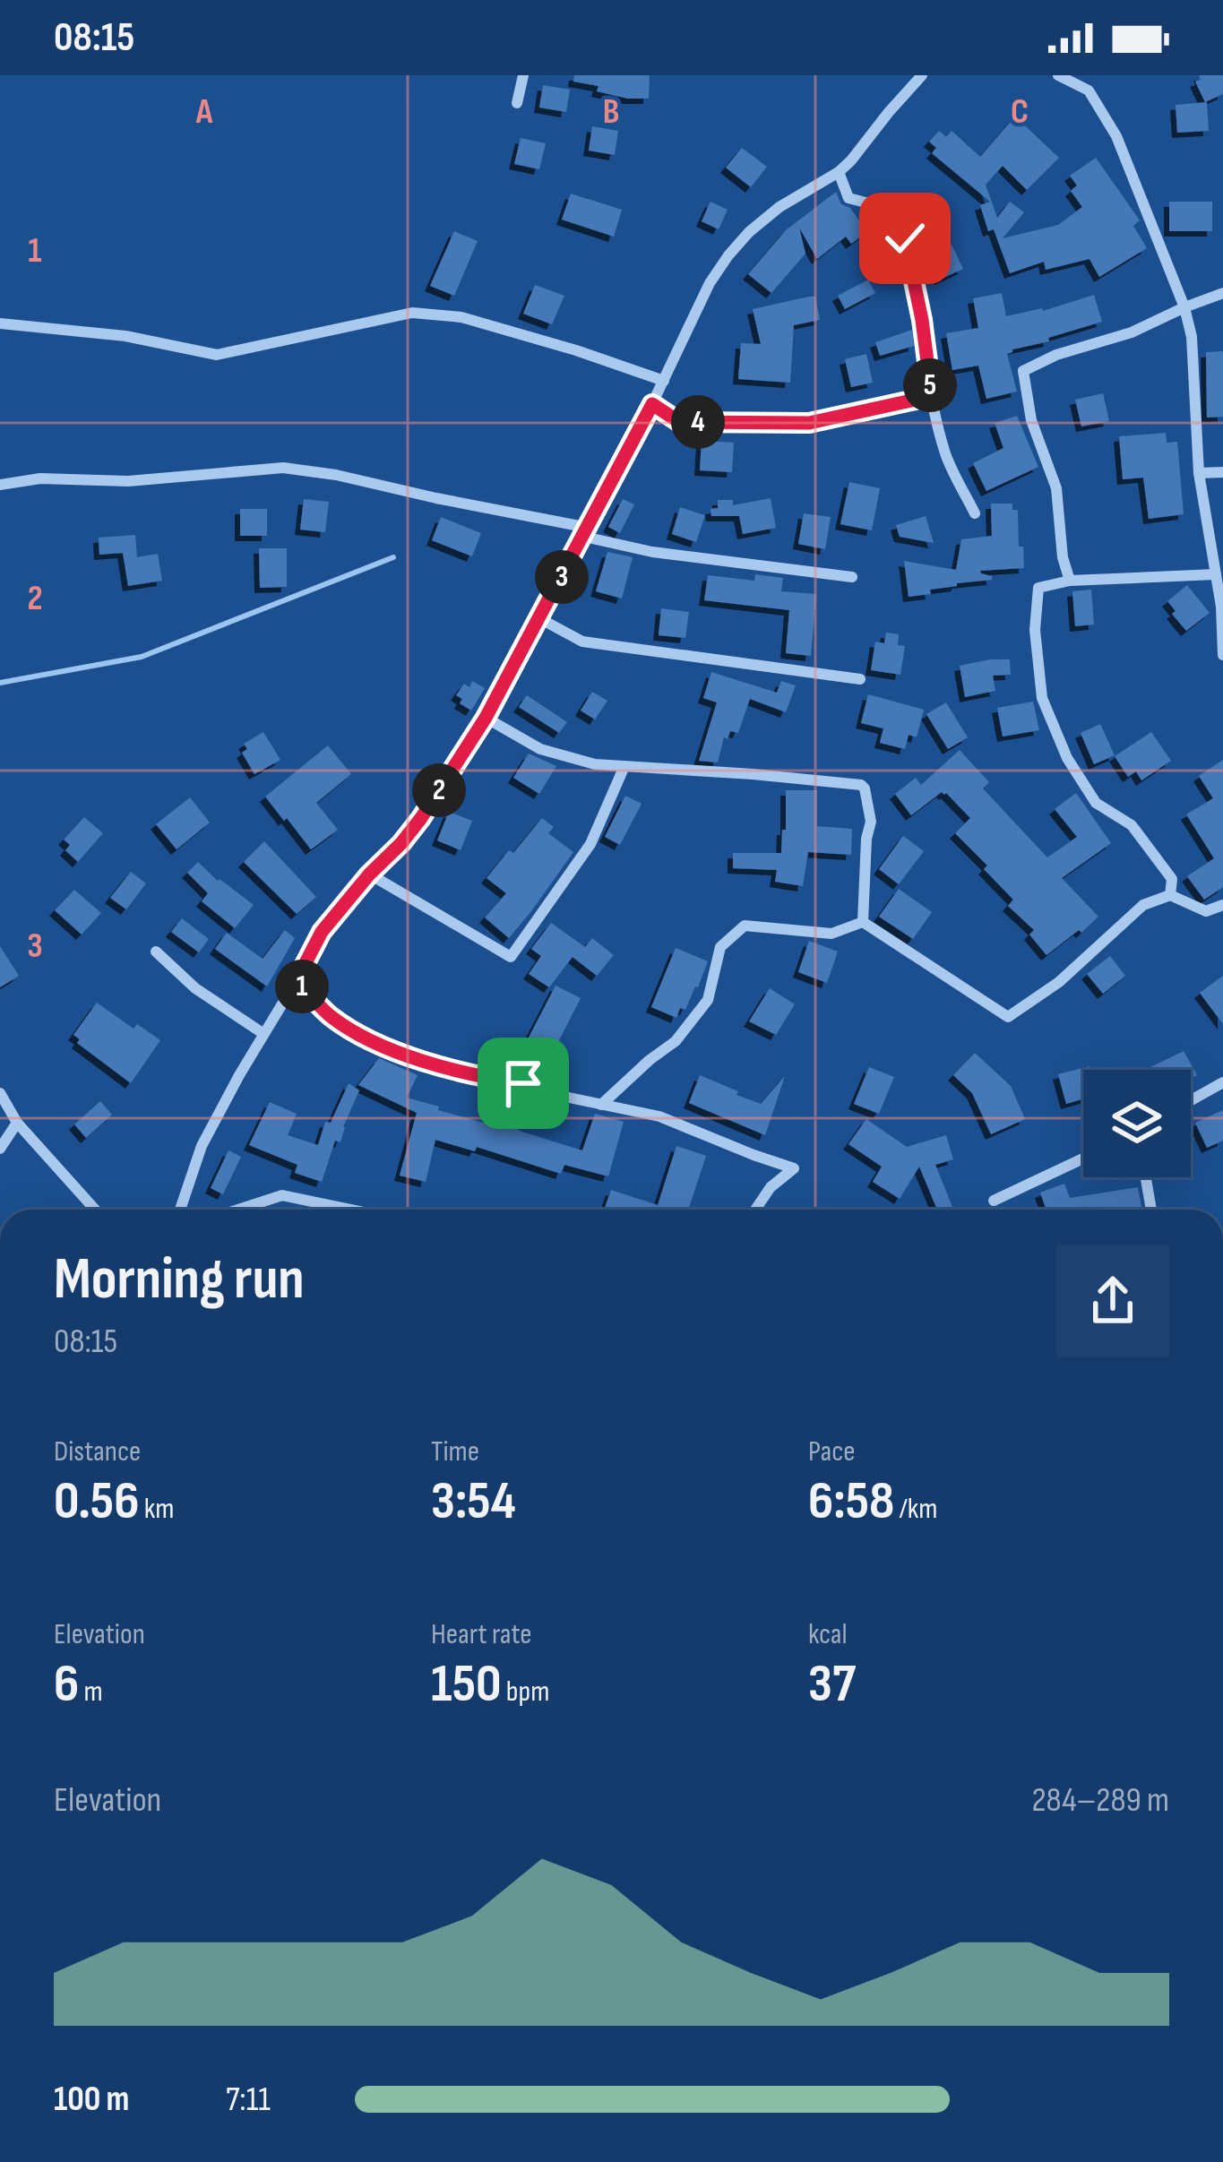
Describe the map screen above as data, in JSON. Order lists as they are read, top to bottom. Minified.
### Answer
{"page":{"status":"08:15","pins":["5","4","3","2","1"],"heading":["Morning run","08:15"],"stats":[["Distance","0.56 km"],["Time","3:54"],["Pace","6:58 /km"],["Elevation","6 m"],["Heart rate","150 bpm"],["kcal","37"]],"chart":["Elevation","284–289 m"],"list":[{"name":"100 m","note":"7:11"}]},"grid":{"columns":["A","B","C"],"rows":["1","2","3"]}}
